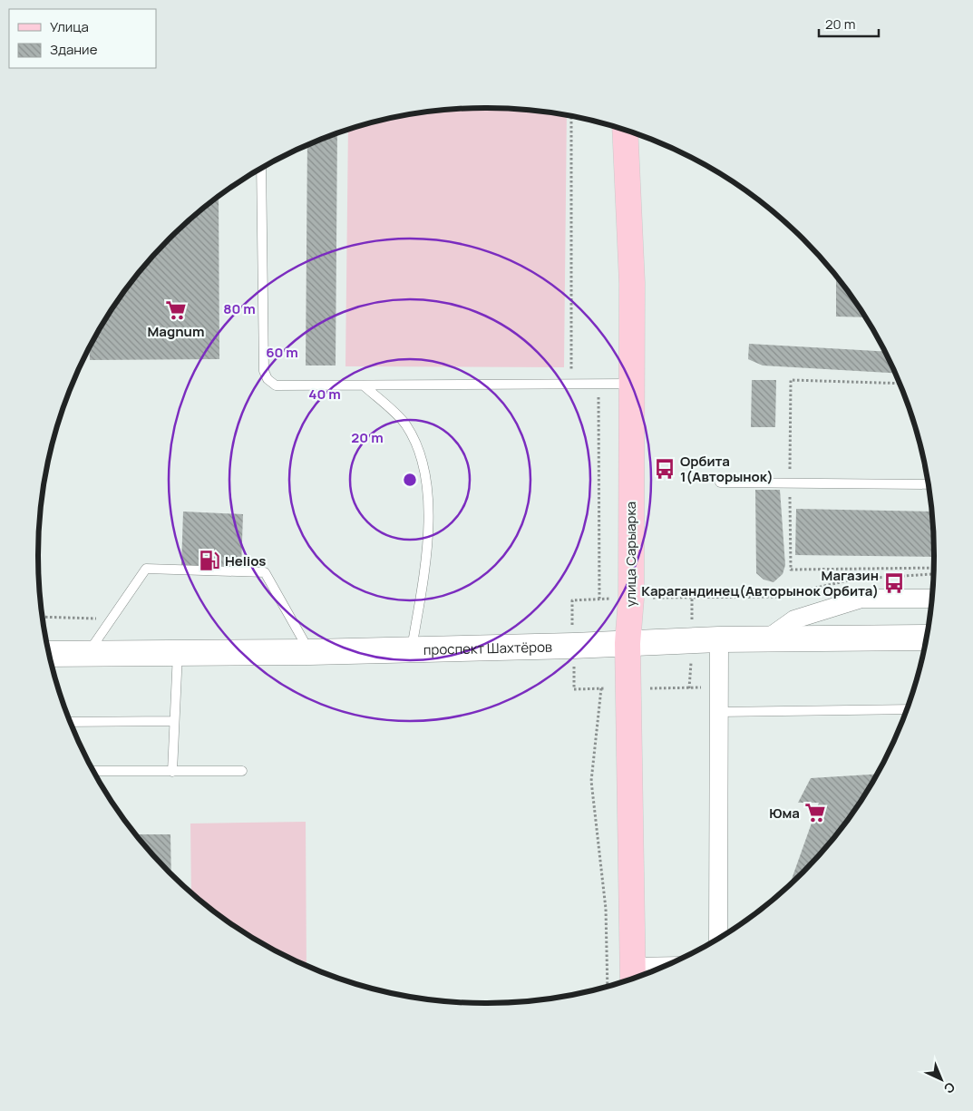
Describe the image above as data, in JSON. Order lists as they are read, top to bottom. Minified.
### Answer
{"streets":{"main road":["улица Сарыарка","проспект Шахтёров"]},"crossings":[["улица Сарыарка","проспект Шахтёров"]],"places":{"supermarket":["Magnum","Юма"],"bus stop":["Орбита 1(Авторынок)","Магазин Карагандинец(Авторынок Орбита)"],"fuel station":["Helios"]},"legend":["Улица","Здание"],"scale_bar":"20 m","north":"bottom right","rings":["80 m","60 m","40 m","20 m"]}
